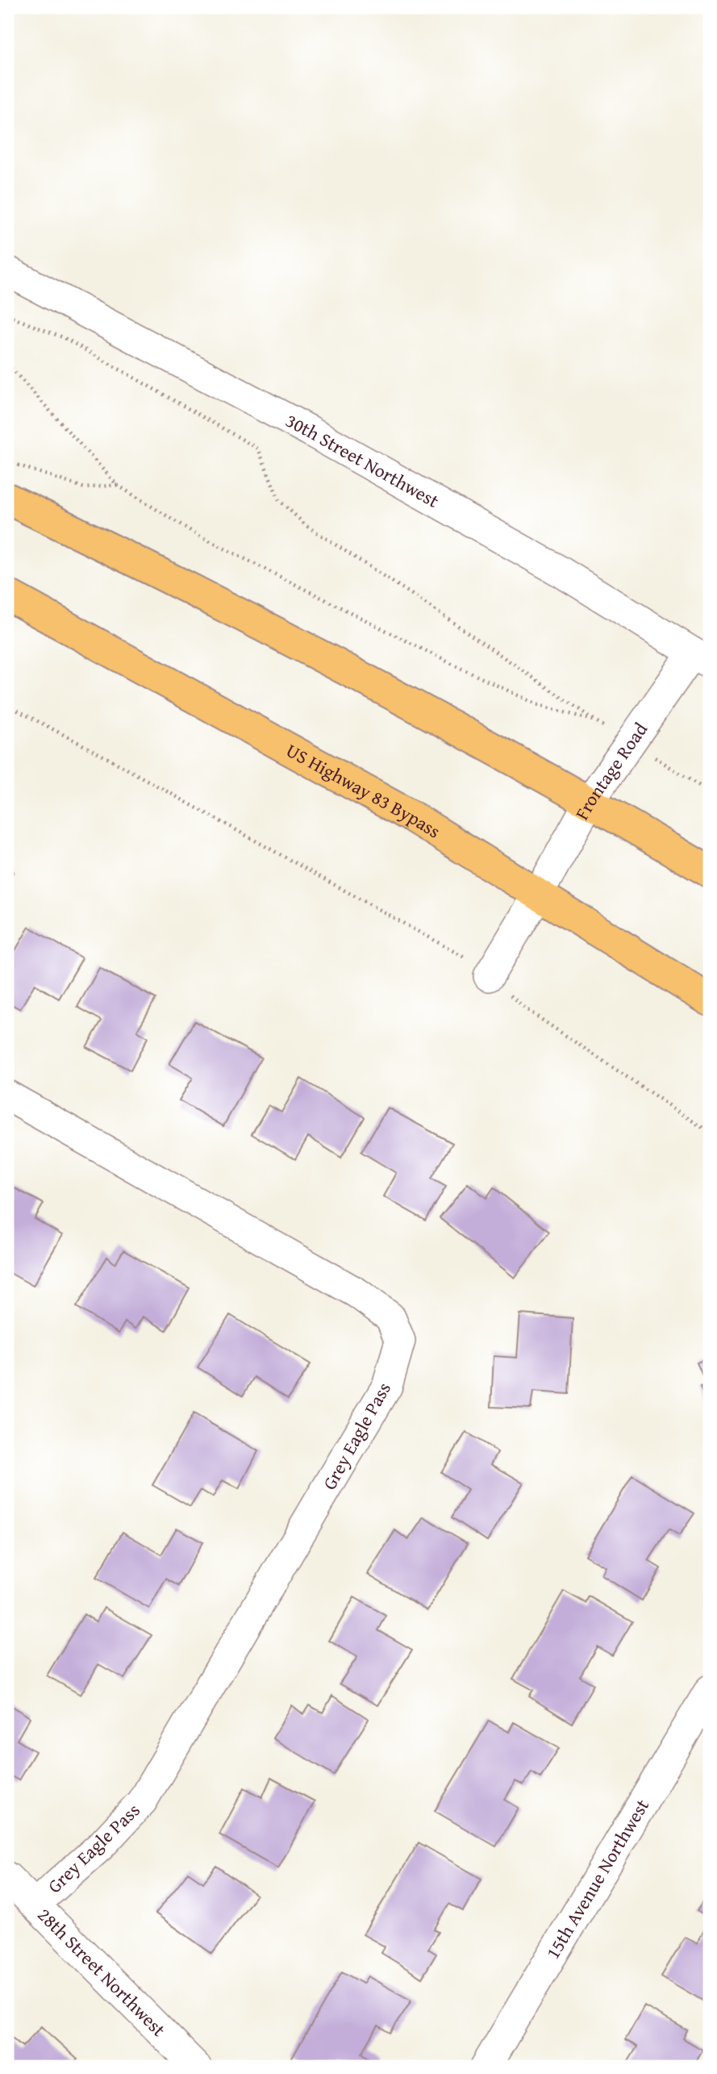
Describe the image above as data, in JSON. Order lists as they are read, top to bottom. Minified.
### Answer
{"streets":{"highway":["US Highway 83 Bypass"],"street":["30th Street Northwest","Frontage Road","Grey Eagle Pass","15th Avenue Northwest","28th Street Northwest"]},"crossings":[["30th Street Northwest","Frontage Road"],["Frontage Road","US Highway 83 Bypass"],["Grey Eagle Pass","28th Street Northwest"]]}
